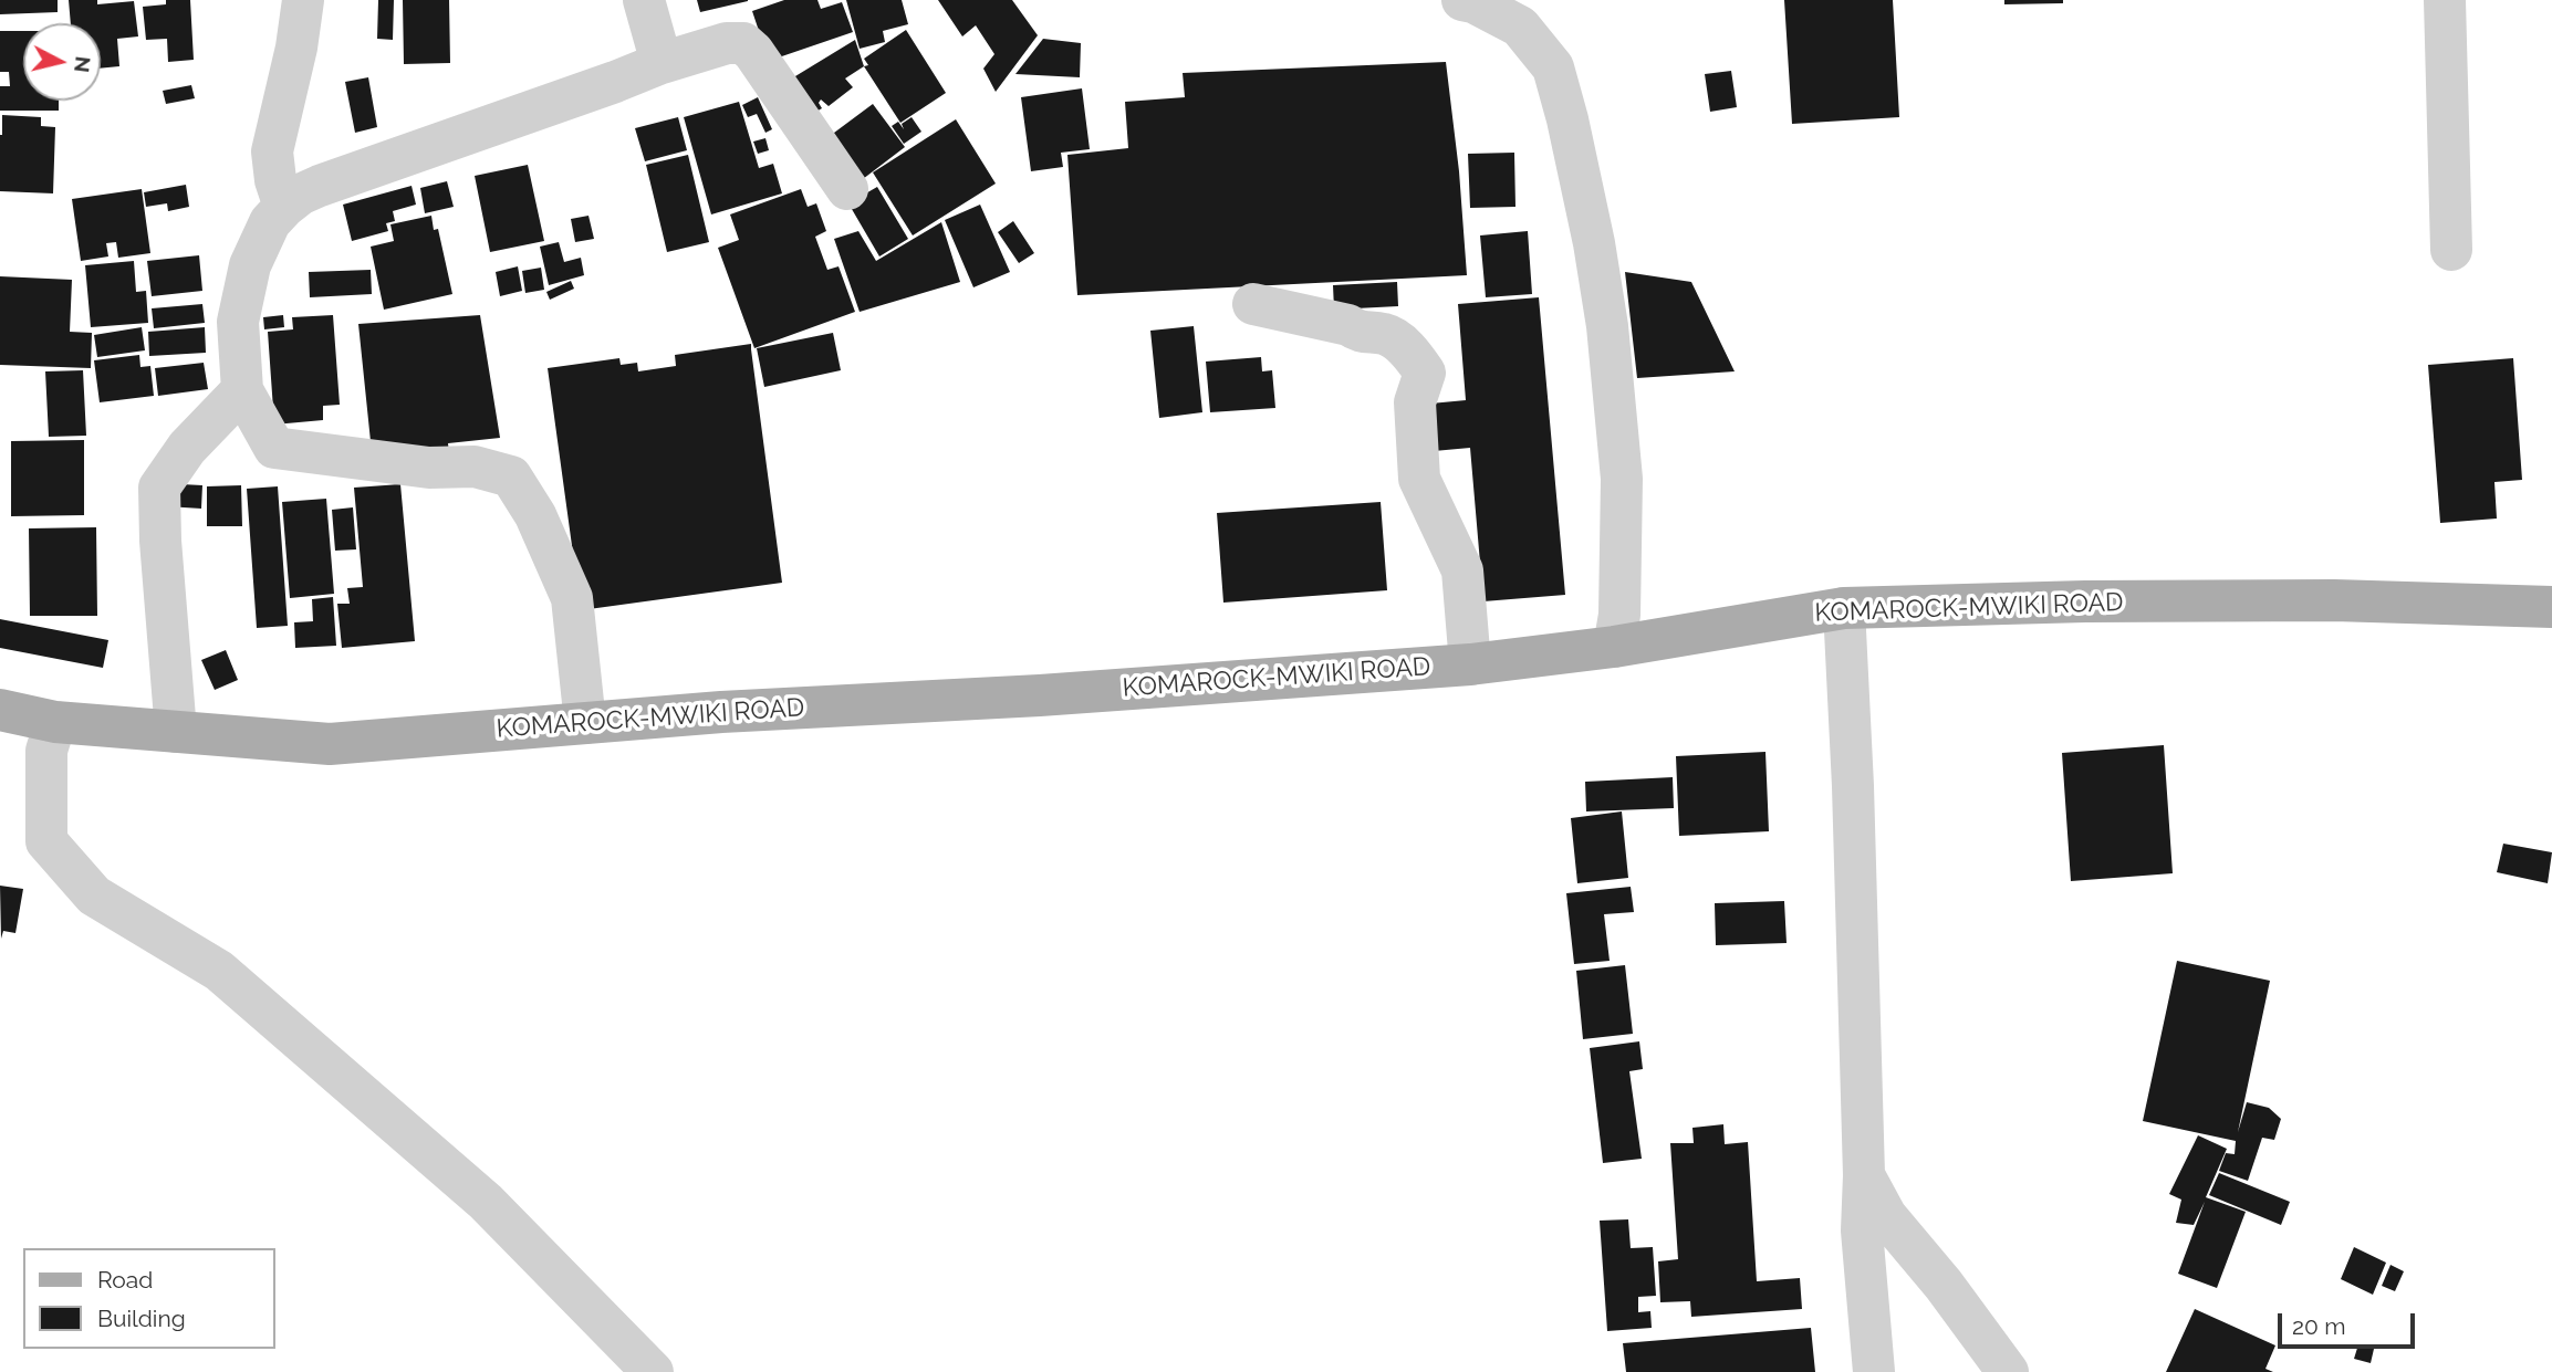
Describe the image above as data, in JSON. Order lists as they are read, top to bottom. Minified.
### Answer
{"streets":{"main road":["KOMAROCK-MWIKI ROAD"]},"legend":["Road","Building"],"scale_bar":"20 m","north":"right"}
